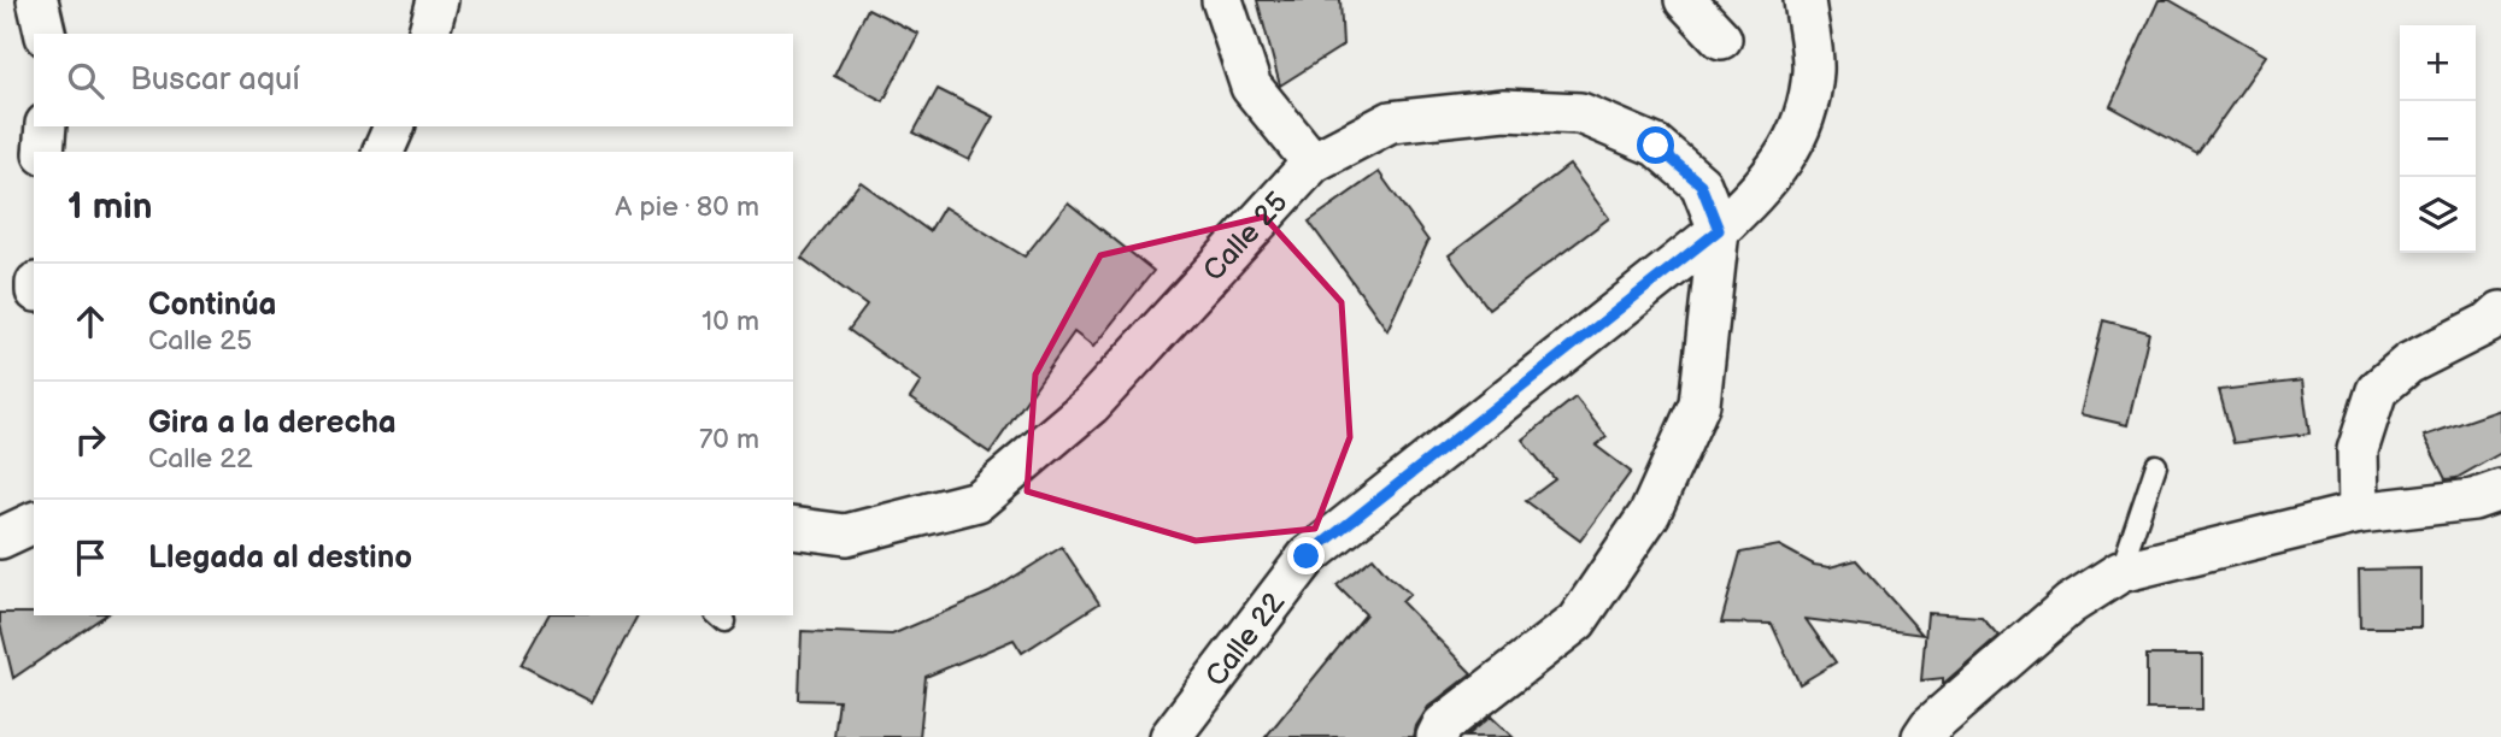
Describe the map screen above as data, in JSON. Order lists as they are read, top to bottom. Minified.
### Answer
{"streets":{"street":["Calle 25","Calle 22"]},"crossings":[["Calle 25","Calle 22"]],"page":{"map_buttons":["+","−"],"search":"Buscar aquí","heading":["1 min","A pie · 80 m"],"list":[["Continúa","Calle 25","10 m"],["Gira a la derecha","Calle 22","70 m"],"Llegada al destino"]}}
